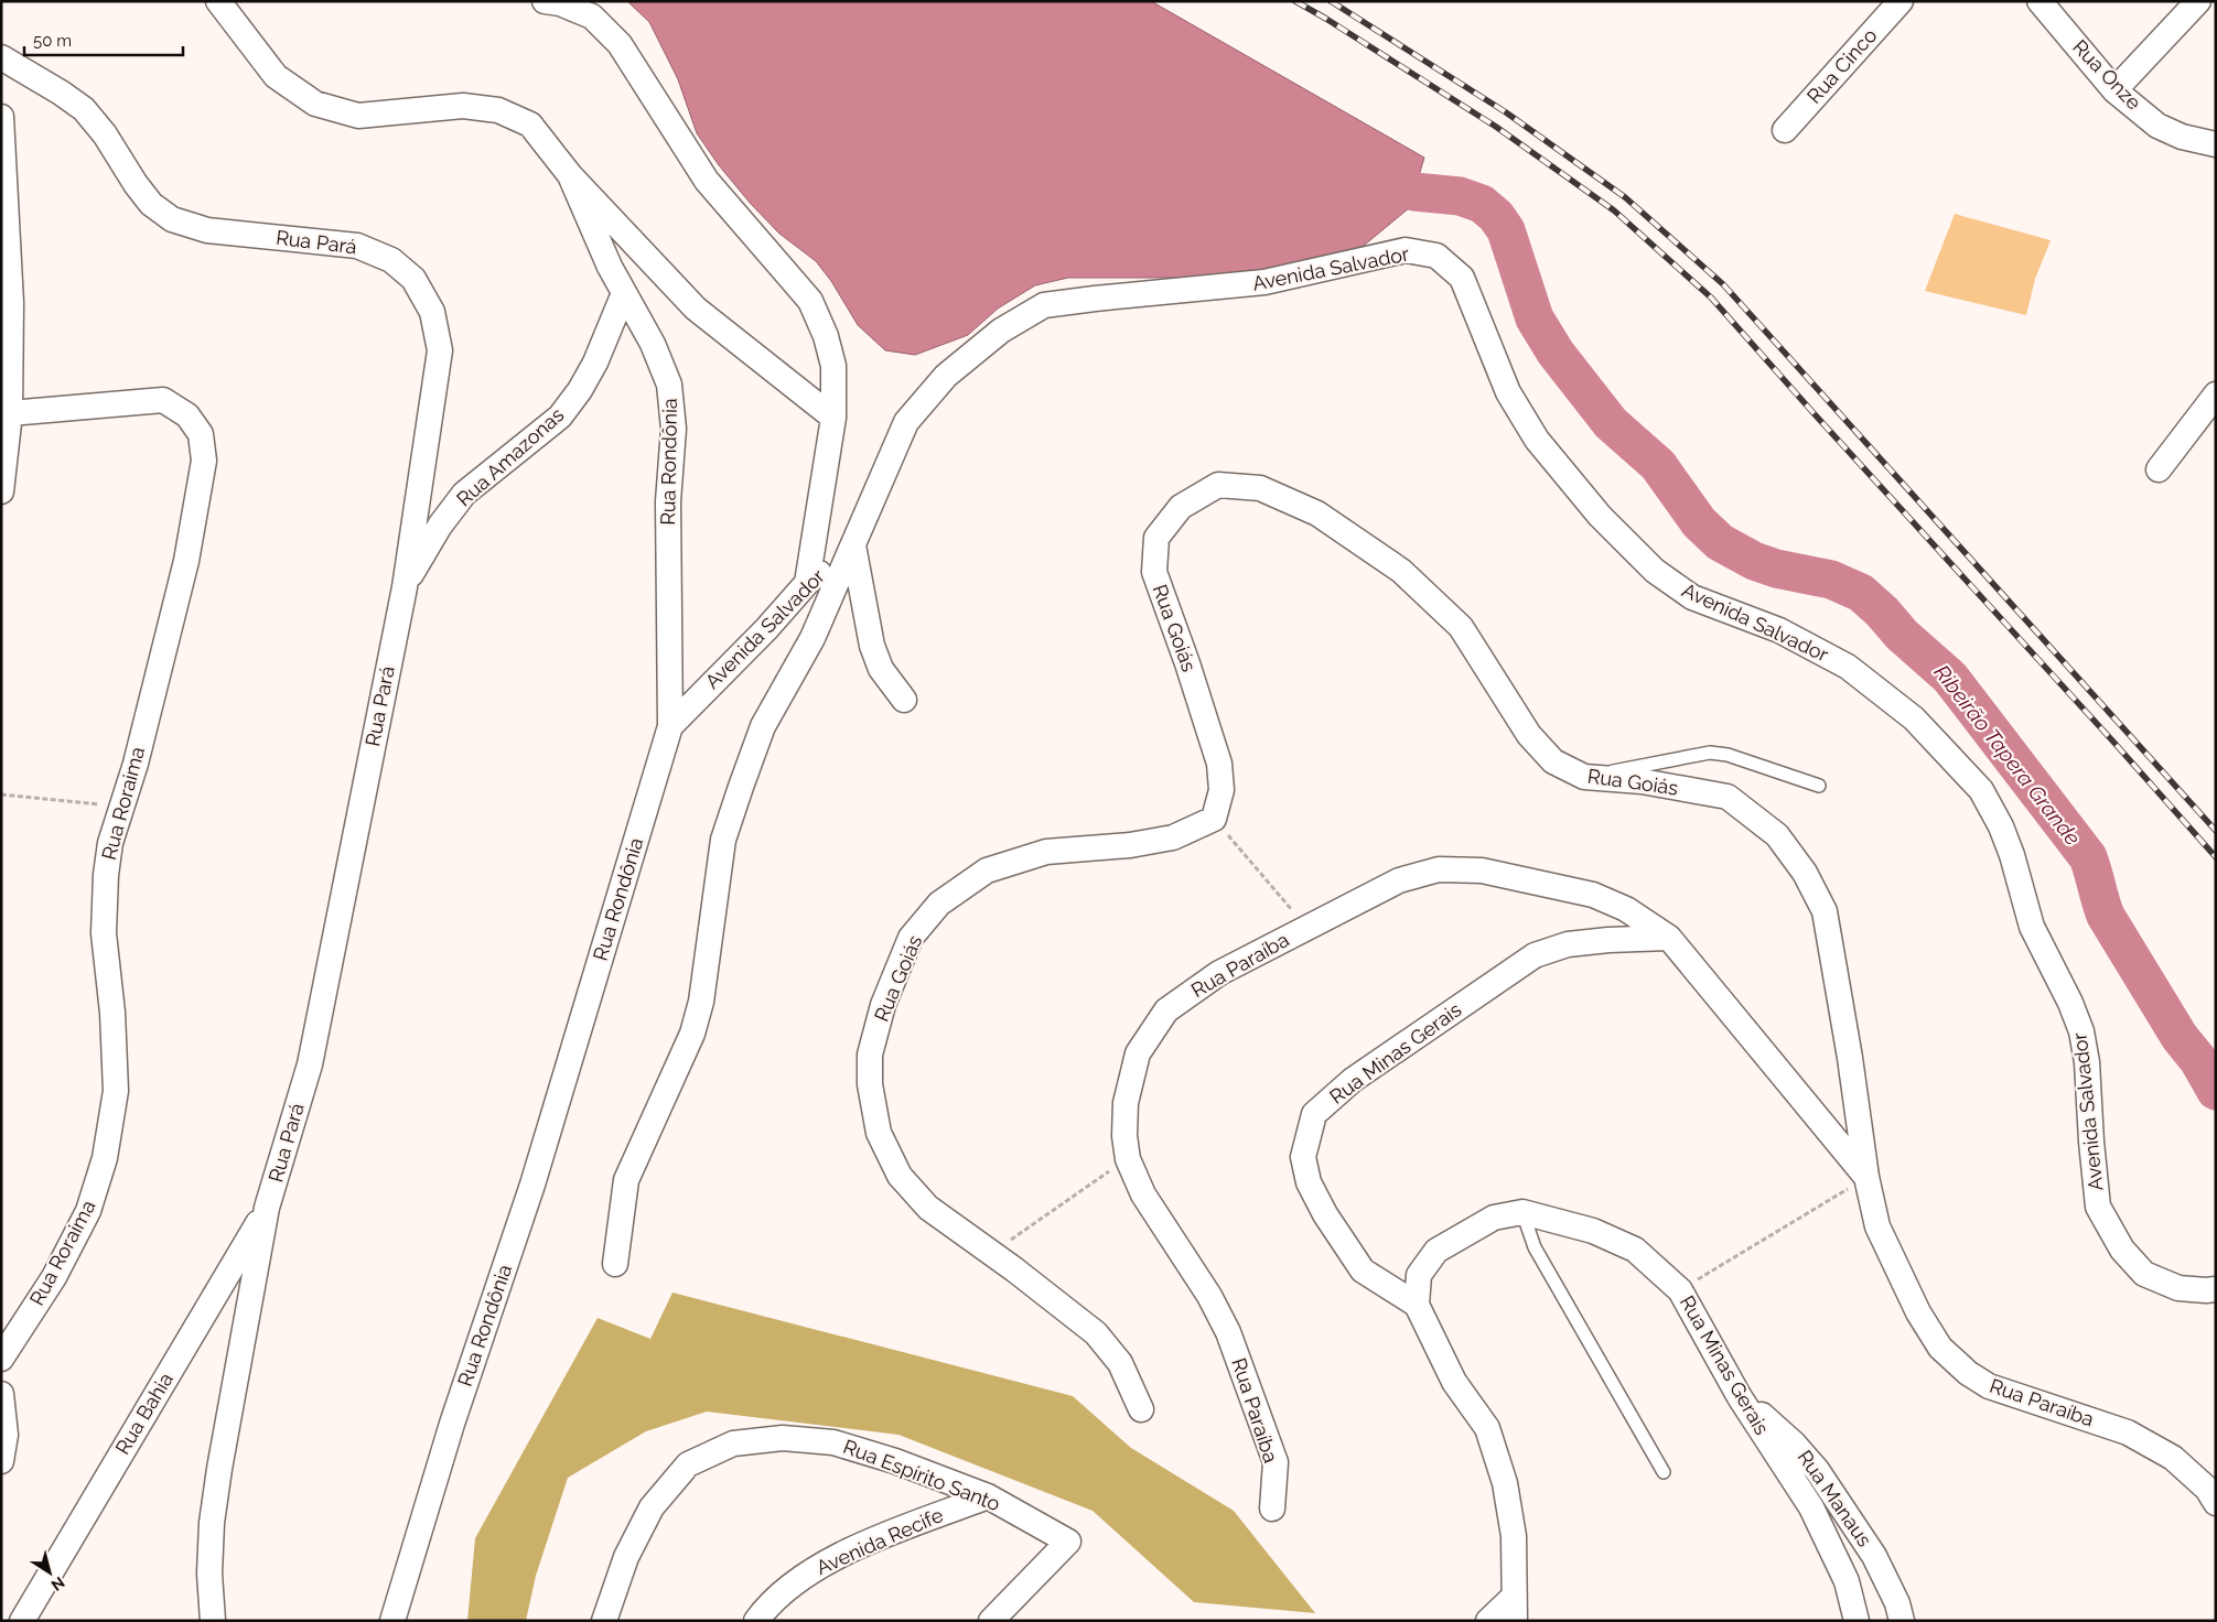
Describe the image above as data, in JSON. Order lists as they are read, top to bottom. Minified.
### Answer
{"streets":{"street":["Rua Cinco","Rua Onze","Rua Pará","Avenida Salvador","Rua Amazonas","Rua Rondônia","Rua Goiás","Rua Roraima","Rua Paraíba","Rua Minas Gerais","Rua Bahia","Rua Espírito Santo","Rua Manaus","Avenida Recife"]},"crossings":[["Rua Pará","Rua Amazonas"],["Rua Pará","Rua Bahia"],["Avenida Salvador","Rua Rondônia"],["Rua Amazonas","Rua Rondônia"],["Rua Goiás","Rua Paraíba"],["Rua Paraíba","Rua Minas Gerais"],["Rua Minas Gerais","Rua Manaus"],["Rua Espírito Santo","Avenida Recife"]],"water":["Ribeirão Tapera Grande"],"scale_bar":"50 m","north":"bottom right"}
